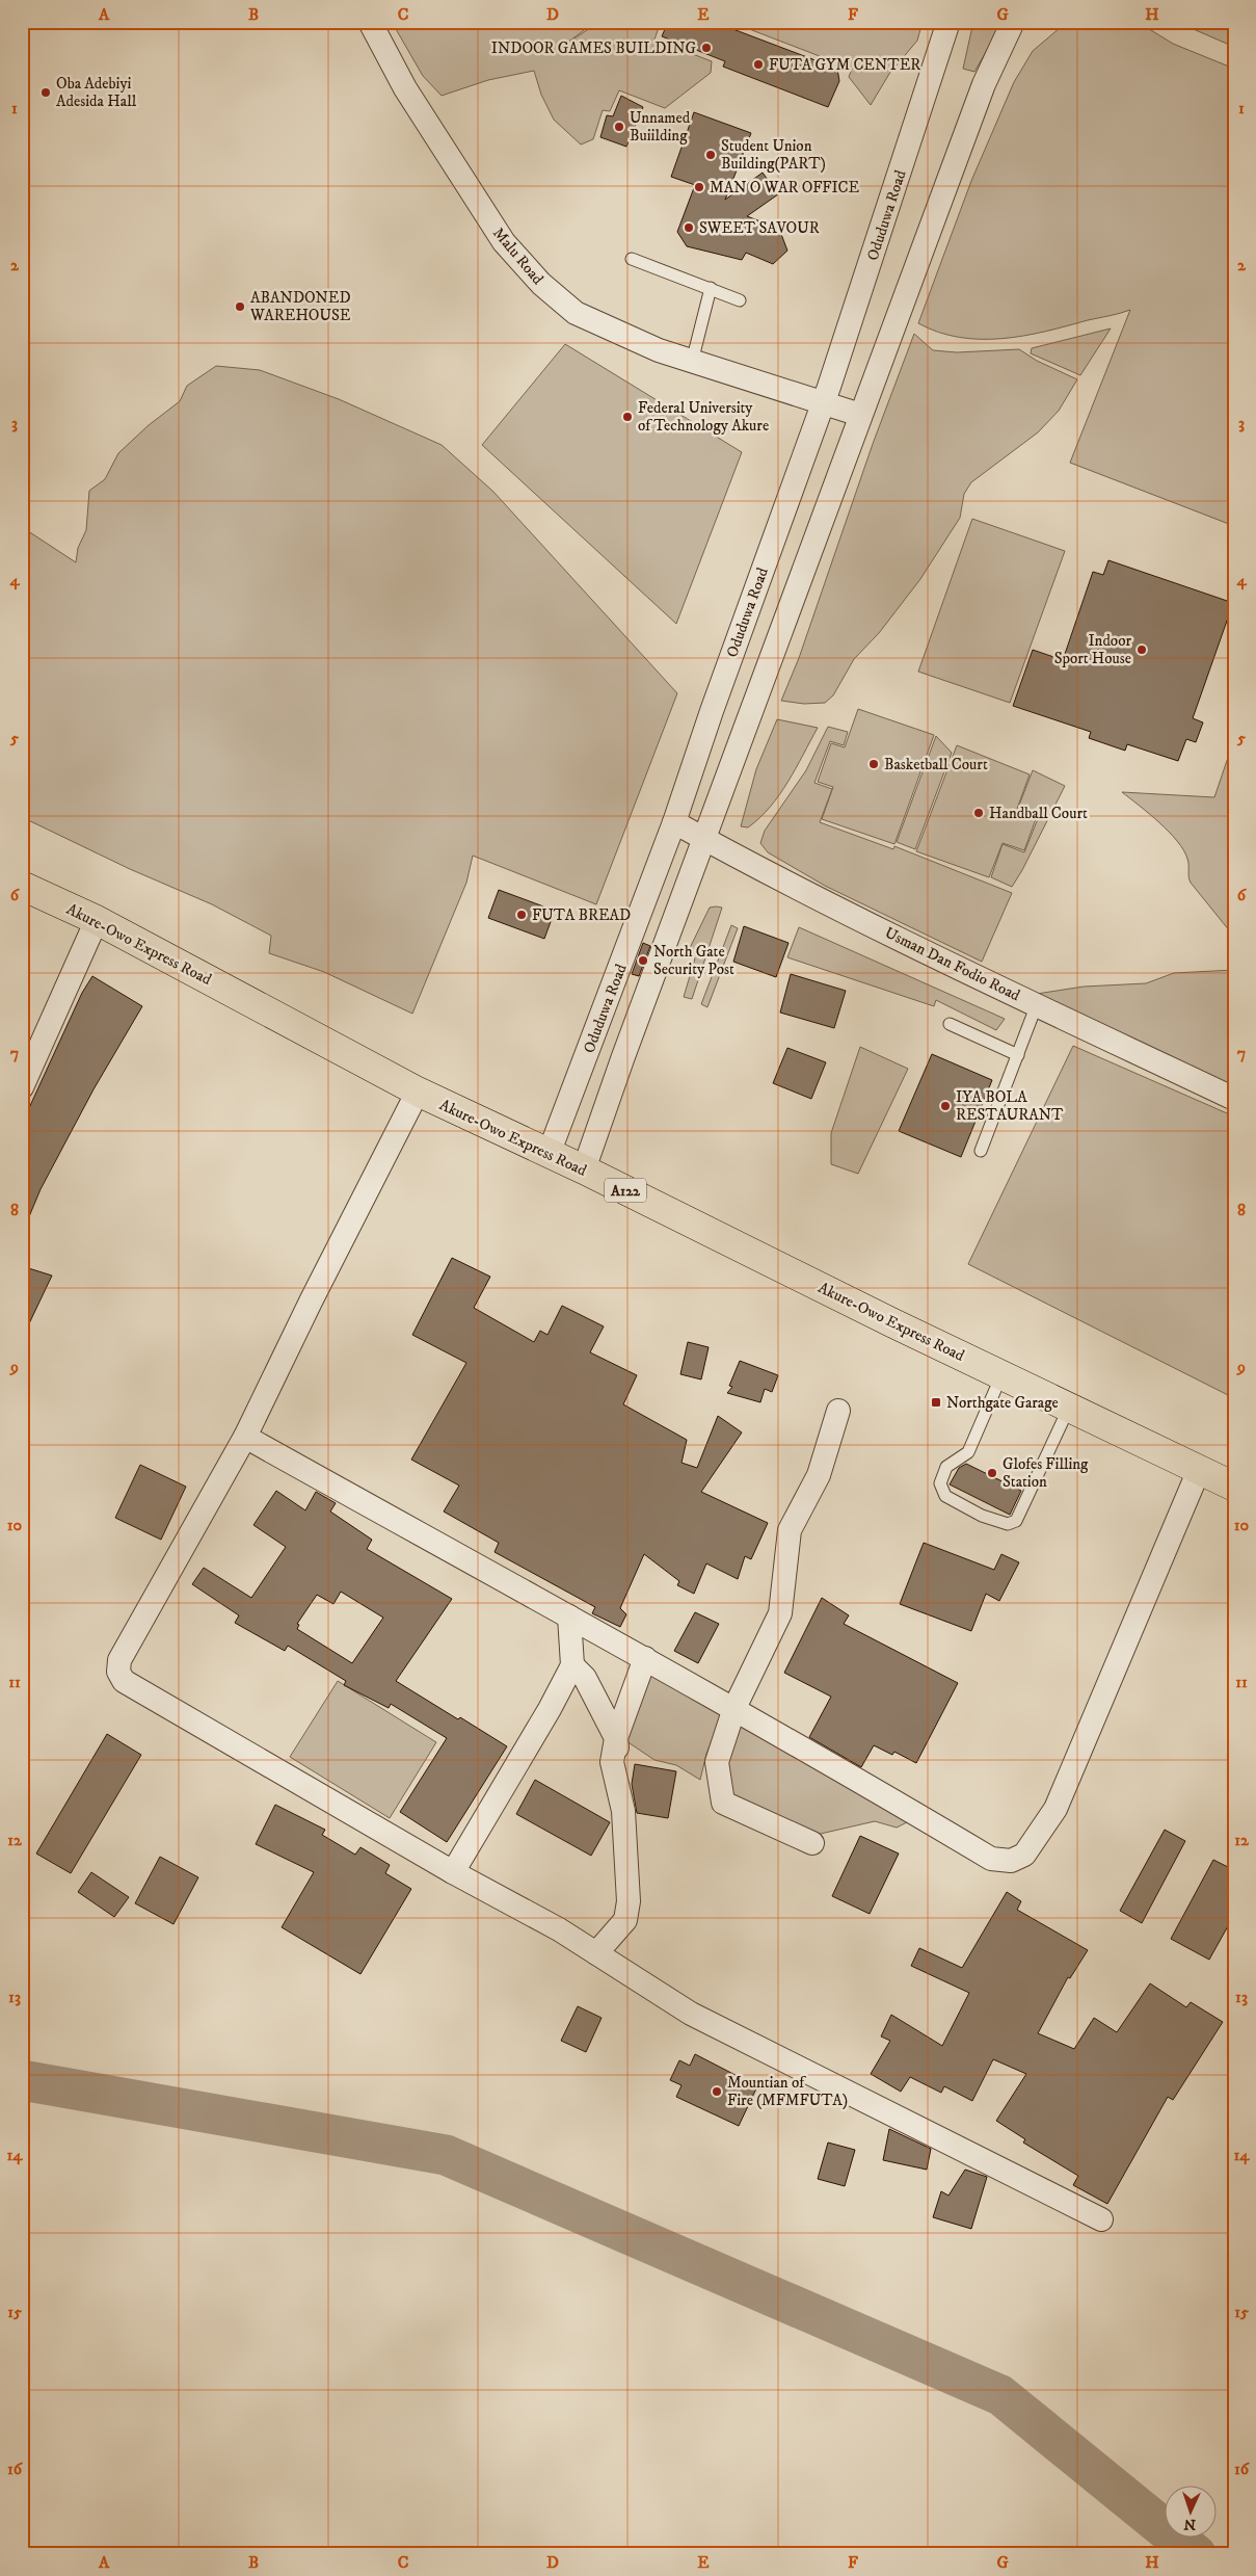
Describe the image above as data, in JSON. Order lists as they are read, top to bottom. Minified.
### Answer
{"streets":{"highway":["Akure-Owo Express Road","A122"],"street":["Oduduwa Road","Malu Road","Usman Dan Fodio Road"]},"crossings":[["Oduduwa Road","Malu Road"],["Oduduwa Road","Akure-Owo Express Road"],["Oduduwa Road","Usman Dan Fodio Road"]],"places":{"other":["INDOOR GAMES BUILDING","FUTA GYM CENTER","Oba Adebiyi Adesida Hall","Unnamed Buiilding","Student Union Building(PART)","MAN O WAR OFFICE","SWEET SAVOUR","ABANDONED WAREHOUSE","Federal University of Technology Akure","Indoor Sport House","Basketball Court","Handball Court","FUTA BREAD","North Gate Security Post","IYA BOLA RESTAURANT","Glofes Filling Station","Mountian of Fire (MFMFUTA)"],"transit":["Northgate Garage"]},"north":"bottom","grid":{"columns":["A","B","C","D","E","F","G","H"],"rows":["1","2","3","4","5","6","7","8","9","10","11","12","13","14","15","16"]}}
